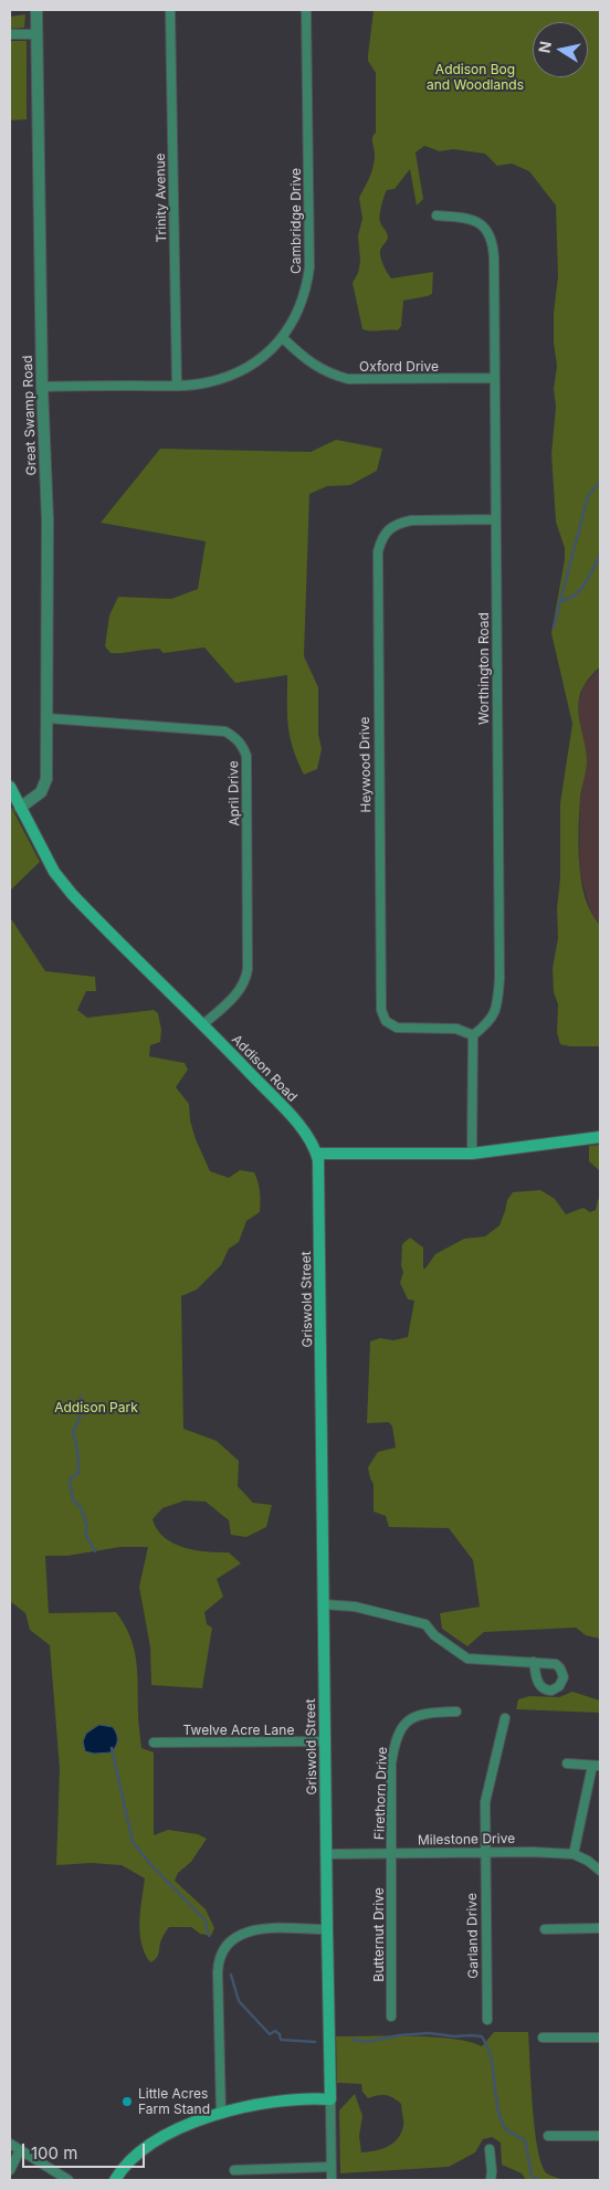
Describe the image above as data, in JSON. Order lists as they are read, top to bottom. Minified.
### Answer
{"streets":{"main road":["Addison Road","Griswold Street"],"street":["Trinity Avenue","Cambridge Drive","Oxford Drive","Great Swamp Road","Worthington Road","Heywood Drive","April Drive","Twelve Acre Lane","Firethorn Drive","Milestone Drive","Butternut Drive","Garland Drive"]},"crossings":[["Trinity Avenue","Cambridge Drive"],["Cambridge Drive","Oxford Drive"],["Cambridge Drive","Great Swamp Road"],["Oxford Drive","Worthington Road"],["Great Swamp Road","April Drive"],["Great Swamp Road","Addison Road"],["Worthington Road","Heywood Drive"],["April Drive","Addison Road"],["Addison Road","Griswold Street"],["Griswold Street","Twelve Acre Lane"],["Griswold Street","Milestone Drive"],["Firethorn Drive","Milestone Drive"],["Firethorn Drive","Butternut Drive"],["Milestone Drive","Butternut Drive"],["Milestone Drive","Garland Drive"]],"parks":["Addison Bog and Woodlands","Addison Park"],"places":["Little Acres Farm Stand"],"scale_bar":"100 m","north":"left"}
